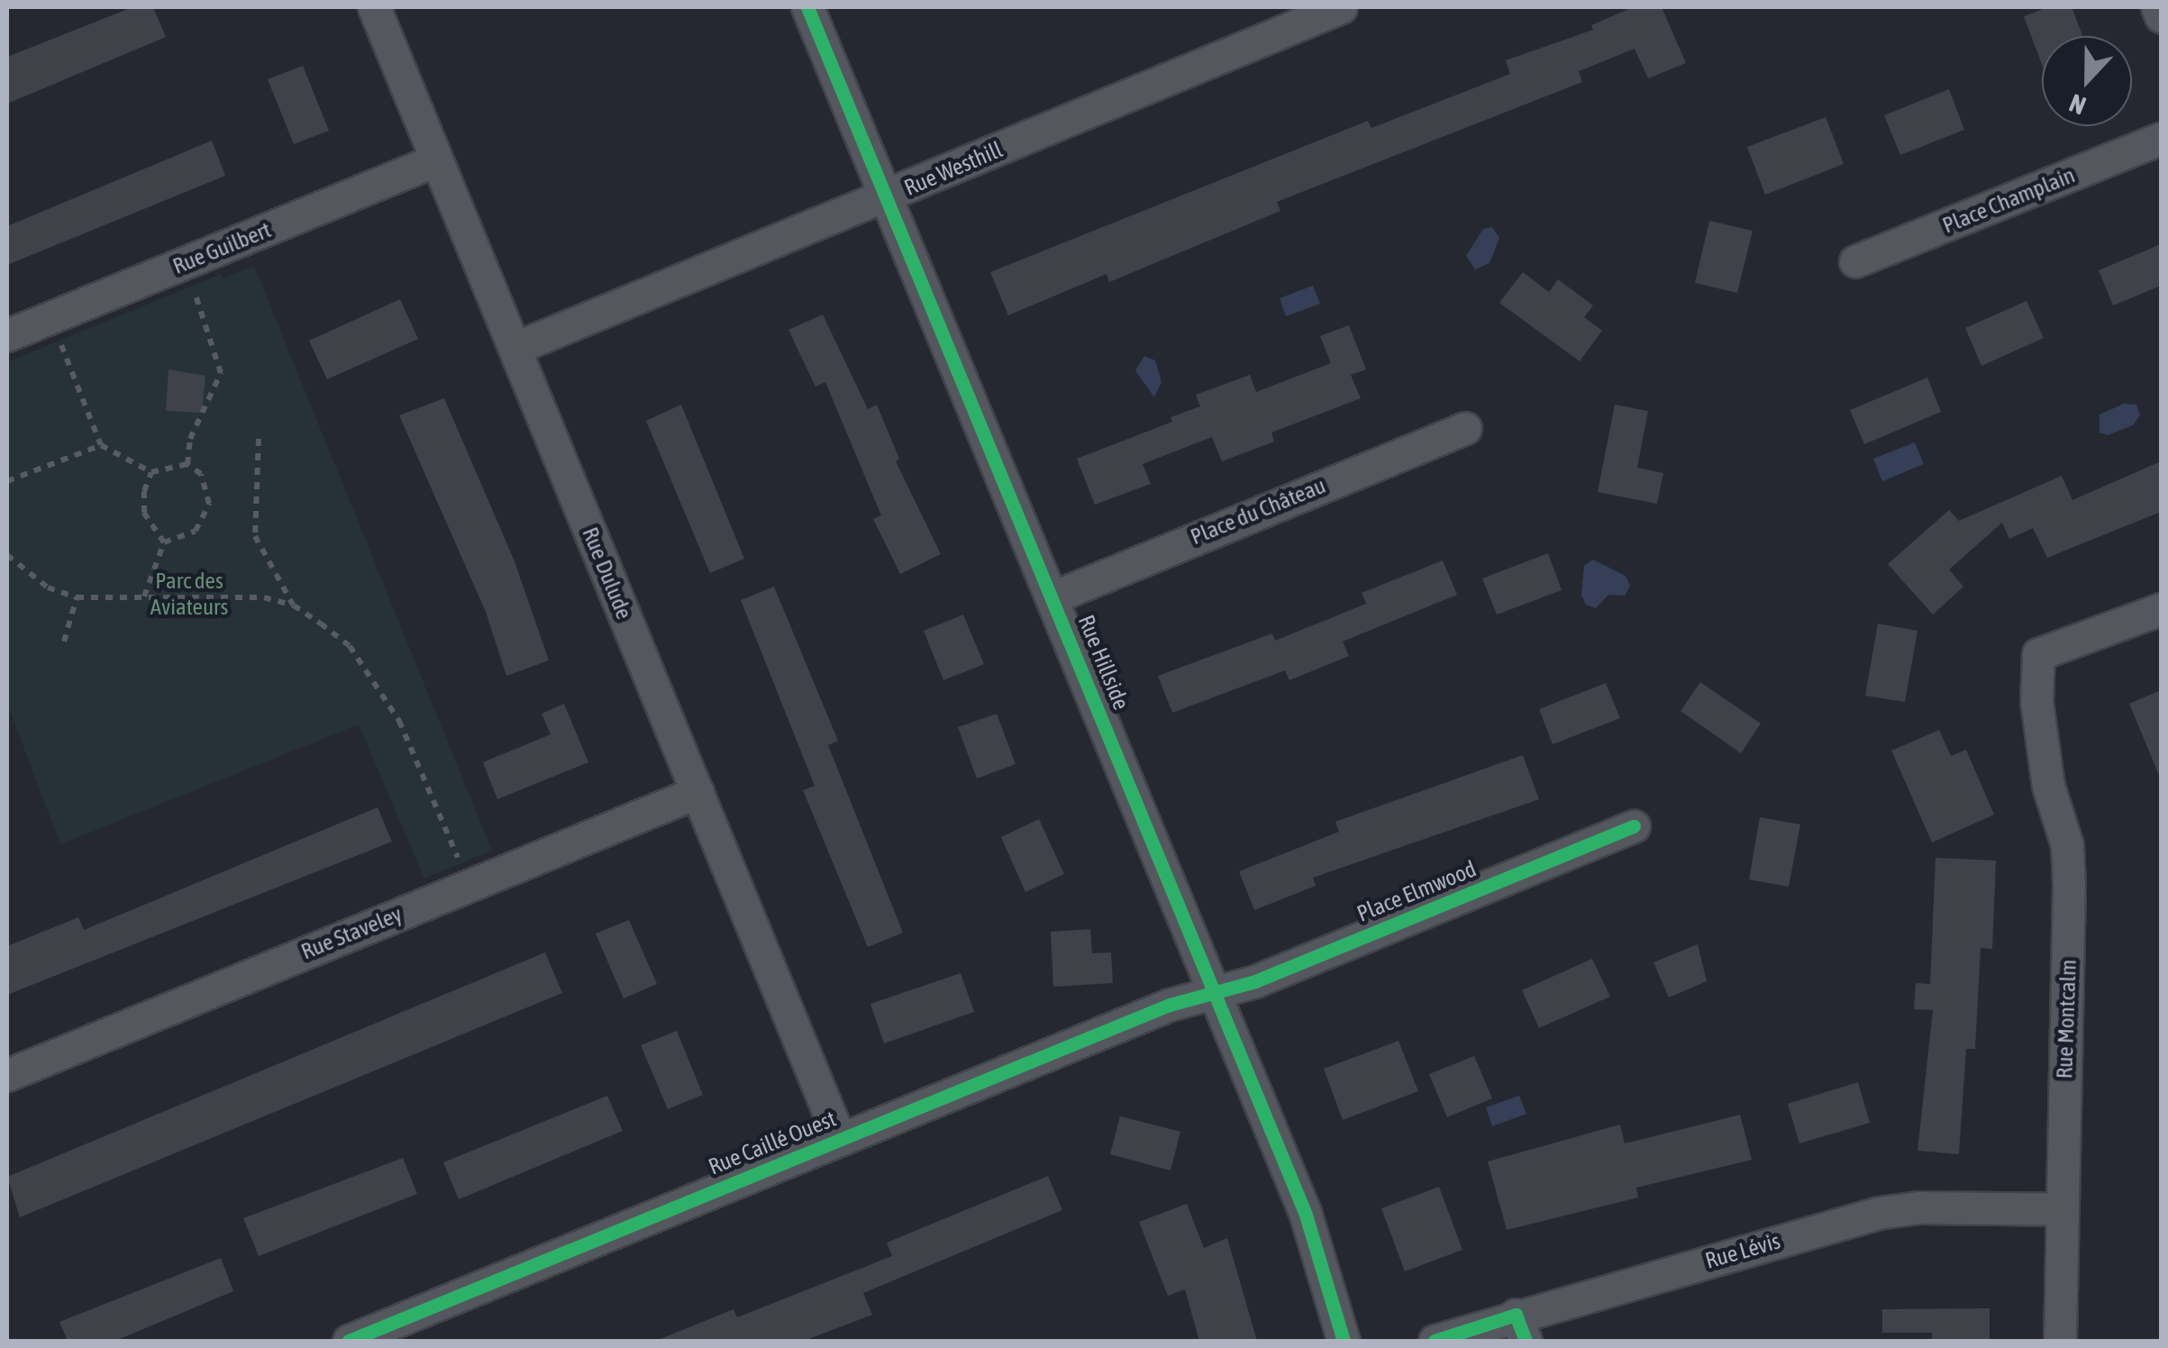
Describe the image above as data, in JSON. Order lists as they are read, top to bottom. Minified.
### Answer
{"streets":{"street":["Rue Westhill","Place Champlain","Rue Guilbert","Place du Château","Rue Dulude","Rue Hillside","Place Elmwood","Rue Staveley","Rue Montcalm","Rue Caillé Ouest","Rue Lévis"]},"crossings":[["Rue Westhill","Rue Dulude"],["Rue Westhill","Rue Hillside"],["Rue Guilbert","Rue Dulude"],["Place du Château","Rue Hillside"],["Rue Dulude","Rue Staveley"],["Rue Dulude","Rue Caillé Ouest"],["Rue Hillside","Place Elmwood"],["Rue Hillside","Rue Caillé Ouest"],["Place Elmwood","Rue Caillé Ouest"],["Rue Montcalm","Rue Lévis"]],"parks":["Parc des Aviateurs"],"north":"bottom"}
